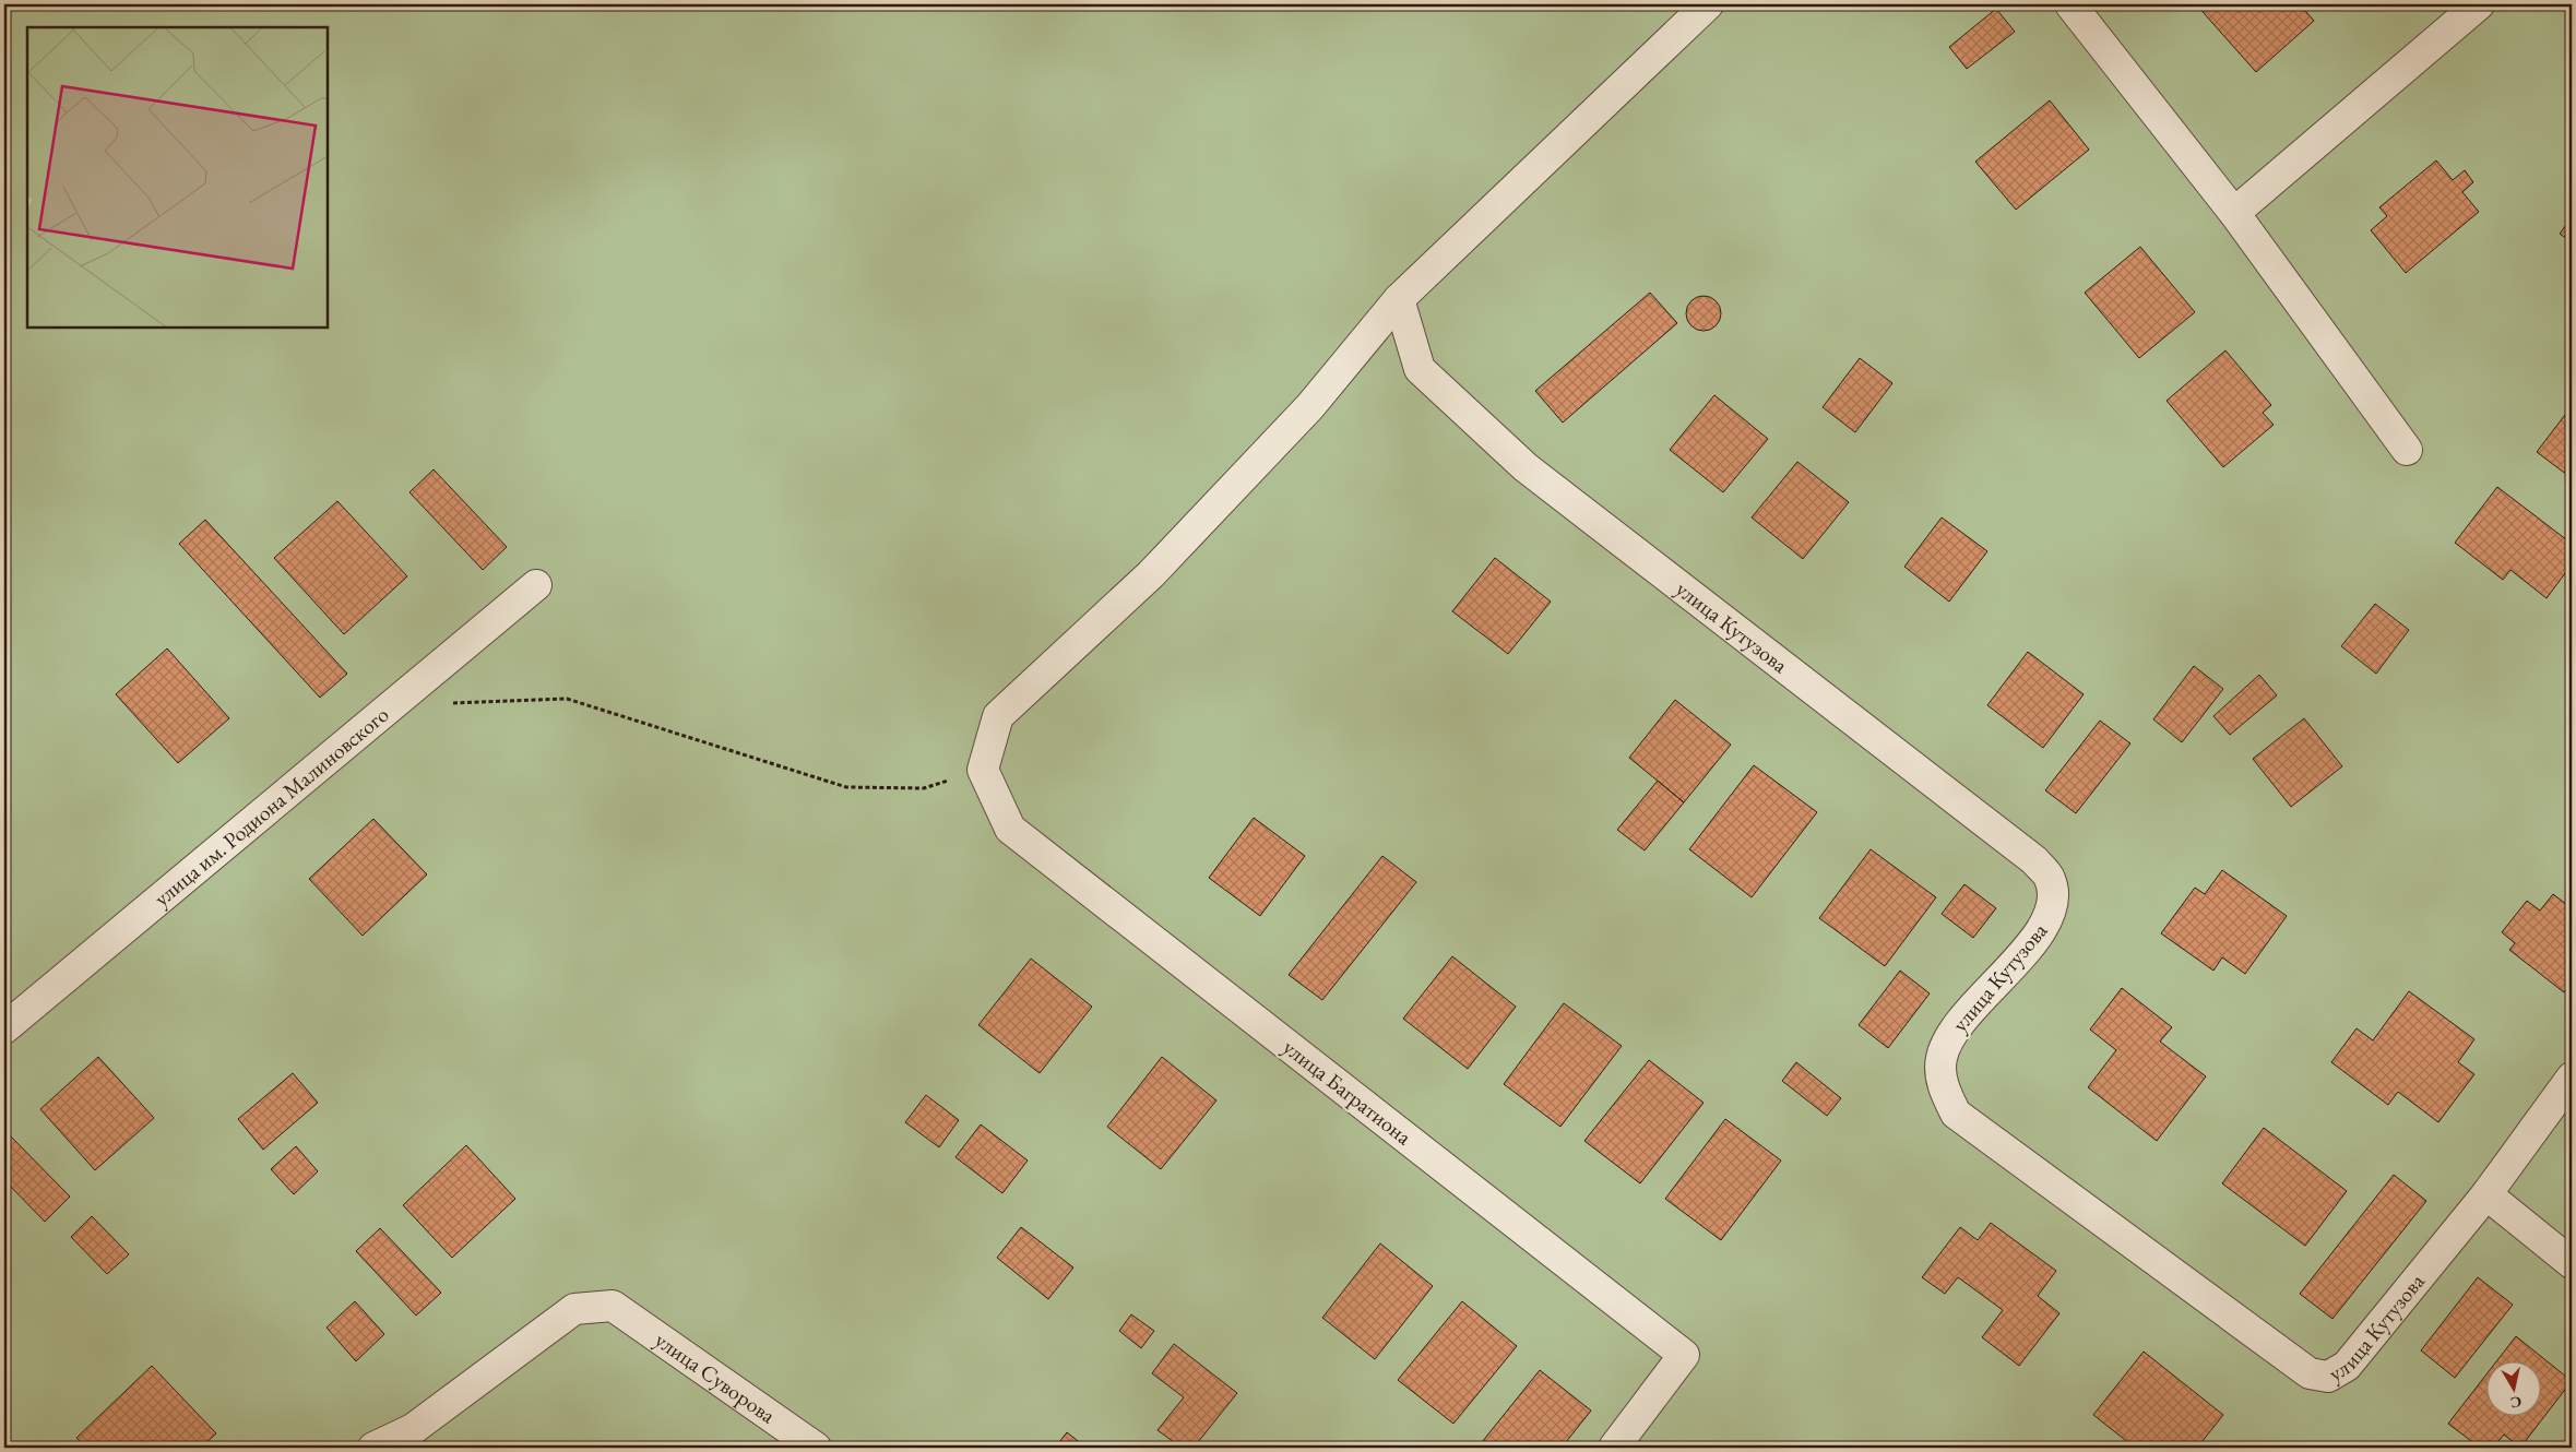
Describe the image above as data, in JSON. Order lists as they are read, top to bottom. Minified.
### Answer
{"streets":{"street":["улица Кутузова","улица им. Родиона Малиновского","улица Багратиона","улица Суворова"]},"north":"bottom"}
